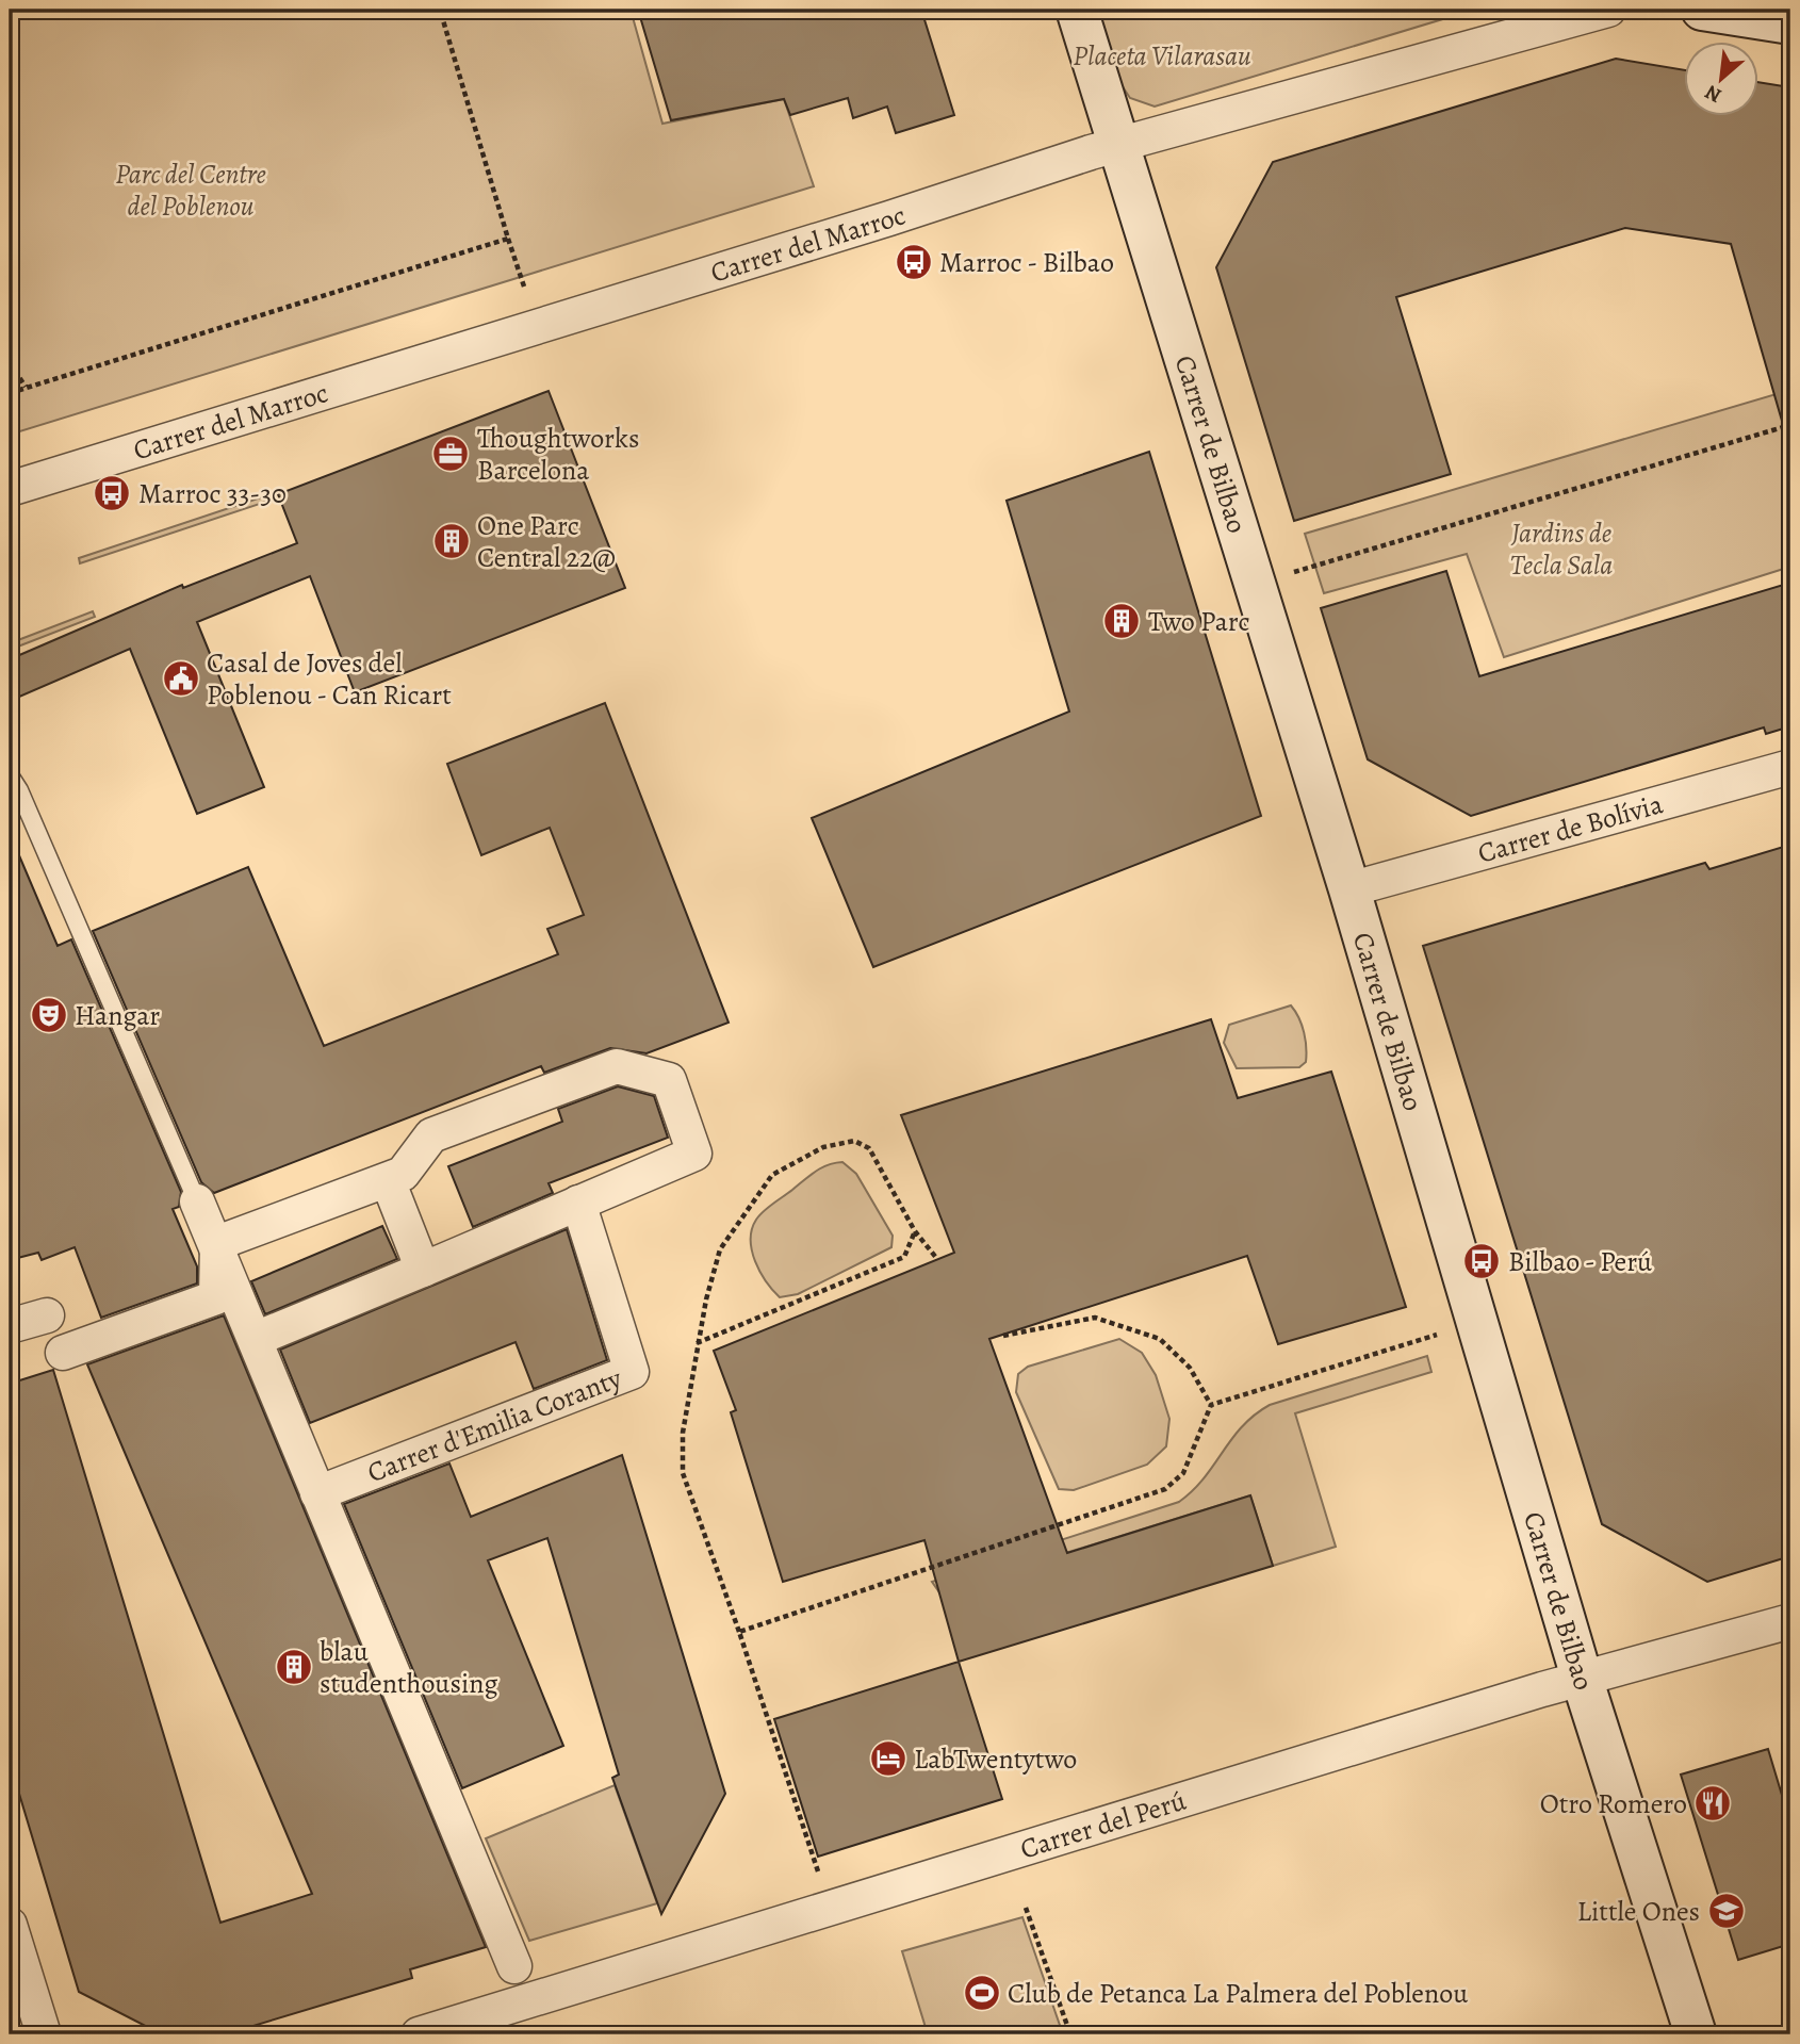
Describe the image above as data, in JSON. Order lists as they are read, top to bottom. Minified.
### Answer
{"streets":{"main road":["Carrer de Bilbao"],"street":["Carrer del Marroc","Carrer de Bolívia","Carrer d'Emilia Coranty","Carrer del Perú"]},"crossings":[["Carrer del Marroc","Carrer de Bilbao"],["Carrer de Bilbao","Carrer de Bolívia"],["Carrer de Bilbao","Carrer del Perú"]],"parks":["Placeta Vilarasau","Parc del Centre del Poblenou","Jardins de Tecla Sala"],"places":{"bus stop":["Marroc - Bilbao","Marroc 33-30","Bilbao - Perú"],"office":["Thoughtworks Barcelona"],"building":["One Parc Central 22@","Two Parc","blau studenthousing"],"public building":["Casal de Joves del Poblenou - Can Ricart"],"theatre":["Hangar"],"hotel":["LabTwentytwo"],"restaurant":["Otro Romero"],"school or university":["Little Ones"],"sports":["Club de Petanca La Palmera del Poblenou"]},"north":"bottom left"}
